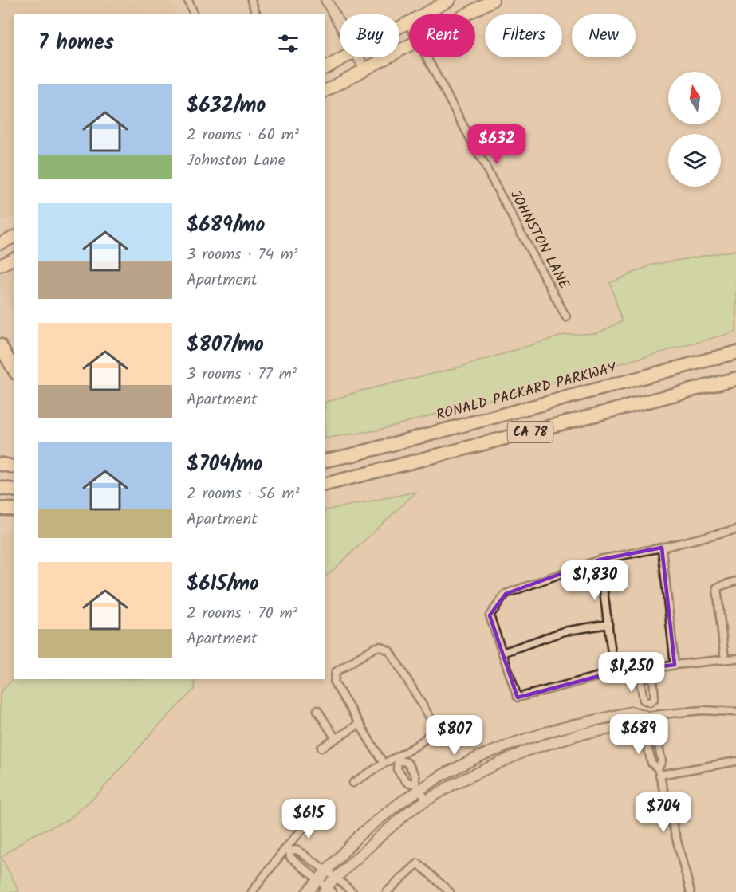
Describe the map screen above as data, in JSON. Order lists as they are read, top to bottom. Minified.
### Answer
{"streets":{"highway":["RONALD PACKARD PARKWAY","CA 78"],"street":["JOHNSTON LANE"]},"north":"top","page":{"chip":["Buy","Rent","Filters","New"],"heading":"7 homes","list":[{"name":"$632/mo","note":"2 rooms · 60 m² · Johnston Lane"},{"name":"$689/mo","note":"3 rooms · 74 m² · Apartment"},{"name":"$807/mo","note":"3 rooms · 77 m² · Apartment"},{"name":"$704/mo","note":"2 rooms · 56 m² · Apartment"},{"name":"$615/mo","note":"2 rooms · 70 m² · Apartment"}],"price":["$632","$1,830","$1,250","$689","$807","$704","$615"]}}
